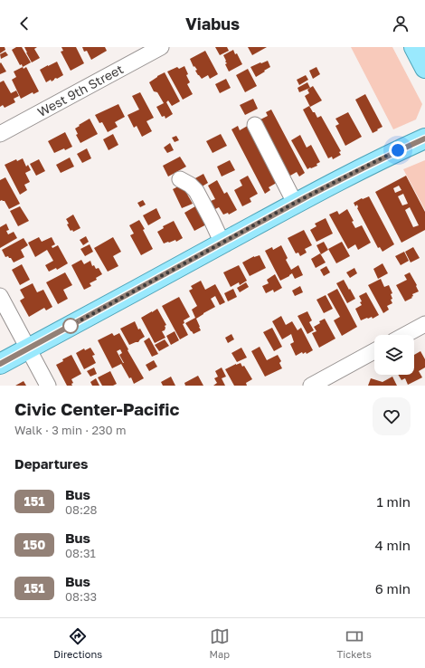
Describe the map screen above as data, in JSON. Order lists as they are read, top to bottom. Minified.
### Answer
{"streets":{"street":["West 9th Street"]},"lines":["bus line 151"],"page":{"header":"Viabus","heading":[["Civic Center-Pacific","Walk · 3 min · 230 m"],"Departures"],"list":[{"mark":"151","name":"Bus","note":"08:28","value":"1 min"},{"mark":"150","name":"Bus","note":"08:31","value":"4 min"},{"mark":"151","name":"Bus","note":"08:33","value":"6 min"}],"tabs":["Directions","Map","Tickets"]}}
